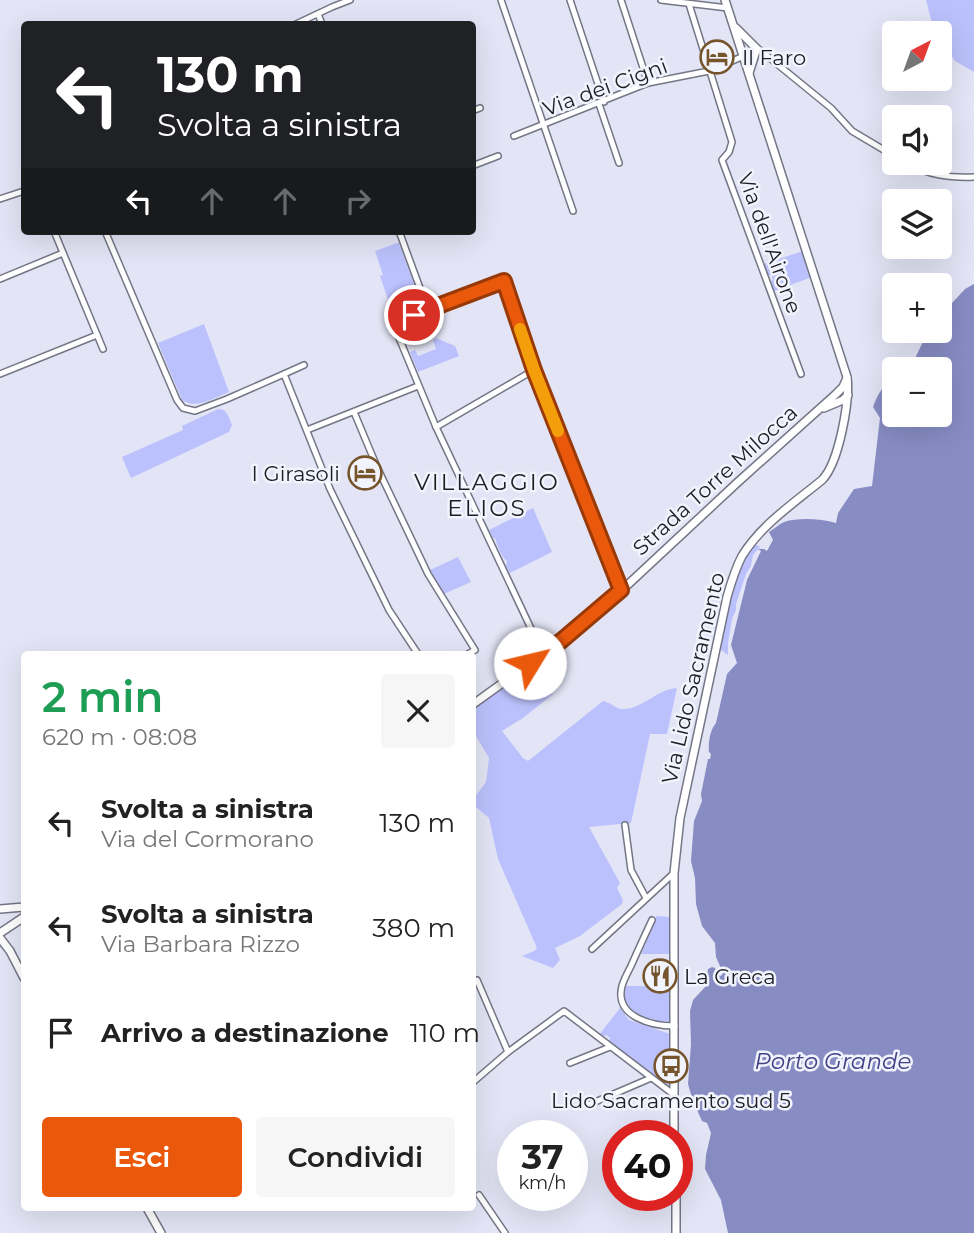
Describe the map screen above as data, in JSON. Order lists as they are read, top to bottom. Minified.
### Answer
{"streets":{"street":["Via dei Cigni","Via dell'Airone","Strada Torre Milocca","Via Lido Sacramento"]},"crossings":[["Via dei Cigni","Via dell'Airone"],["Via dei Cigni","Via Lido Sacramento"],["Strada Torre Milocca","Via Lido Sacramento"]],"districts":["VILLAGGIO ELIOS"],"water":["Porto Grande"],"places":{"hotel":["Il Faro","I Girasoli"],"restaurant":["La Greca"],"bus stop":["Lido Sacramento sud 5"]},"north":"top right","page":{"map_buttons":["+","−"],"turn":["130 m","Svolta a sinistra"],"heading":["2 min","620 m · 08:08"],"list":[{"name":"Svolta a sinistra","note":"Via del Cormorano","value":"130 m"},{"name":"Svolta a sinistra","note":"Via Barbara Rizzo","value":"380 m"},{"name":"Arrivo a destinazione","value":"110 m"}],"buttons":["Esci","Condividi"],"speed":"37 km/h","limit":"40"}}
